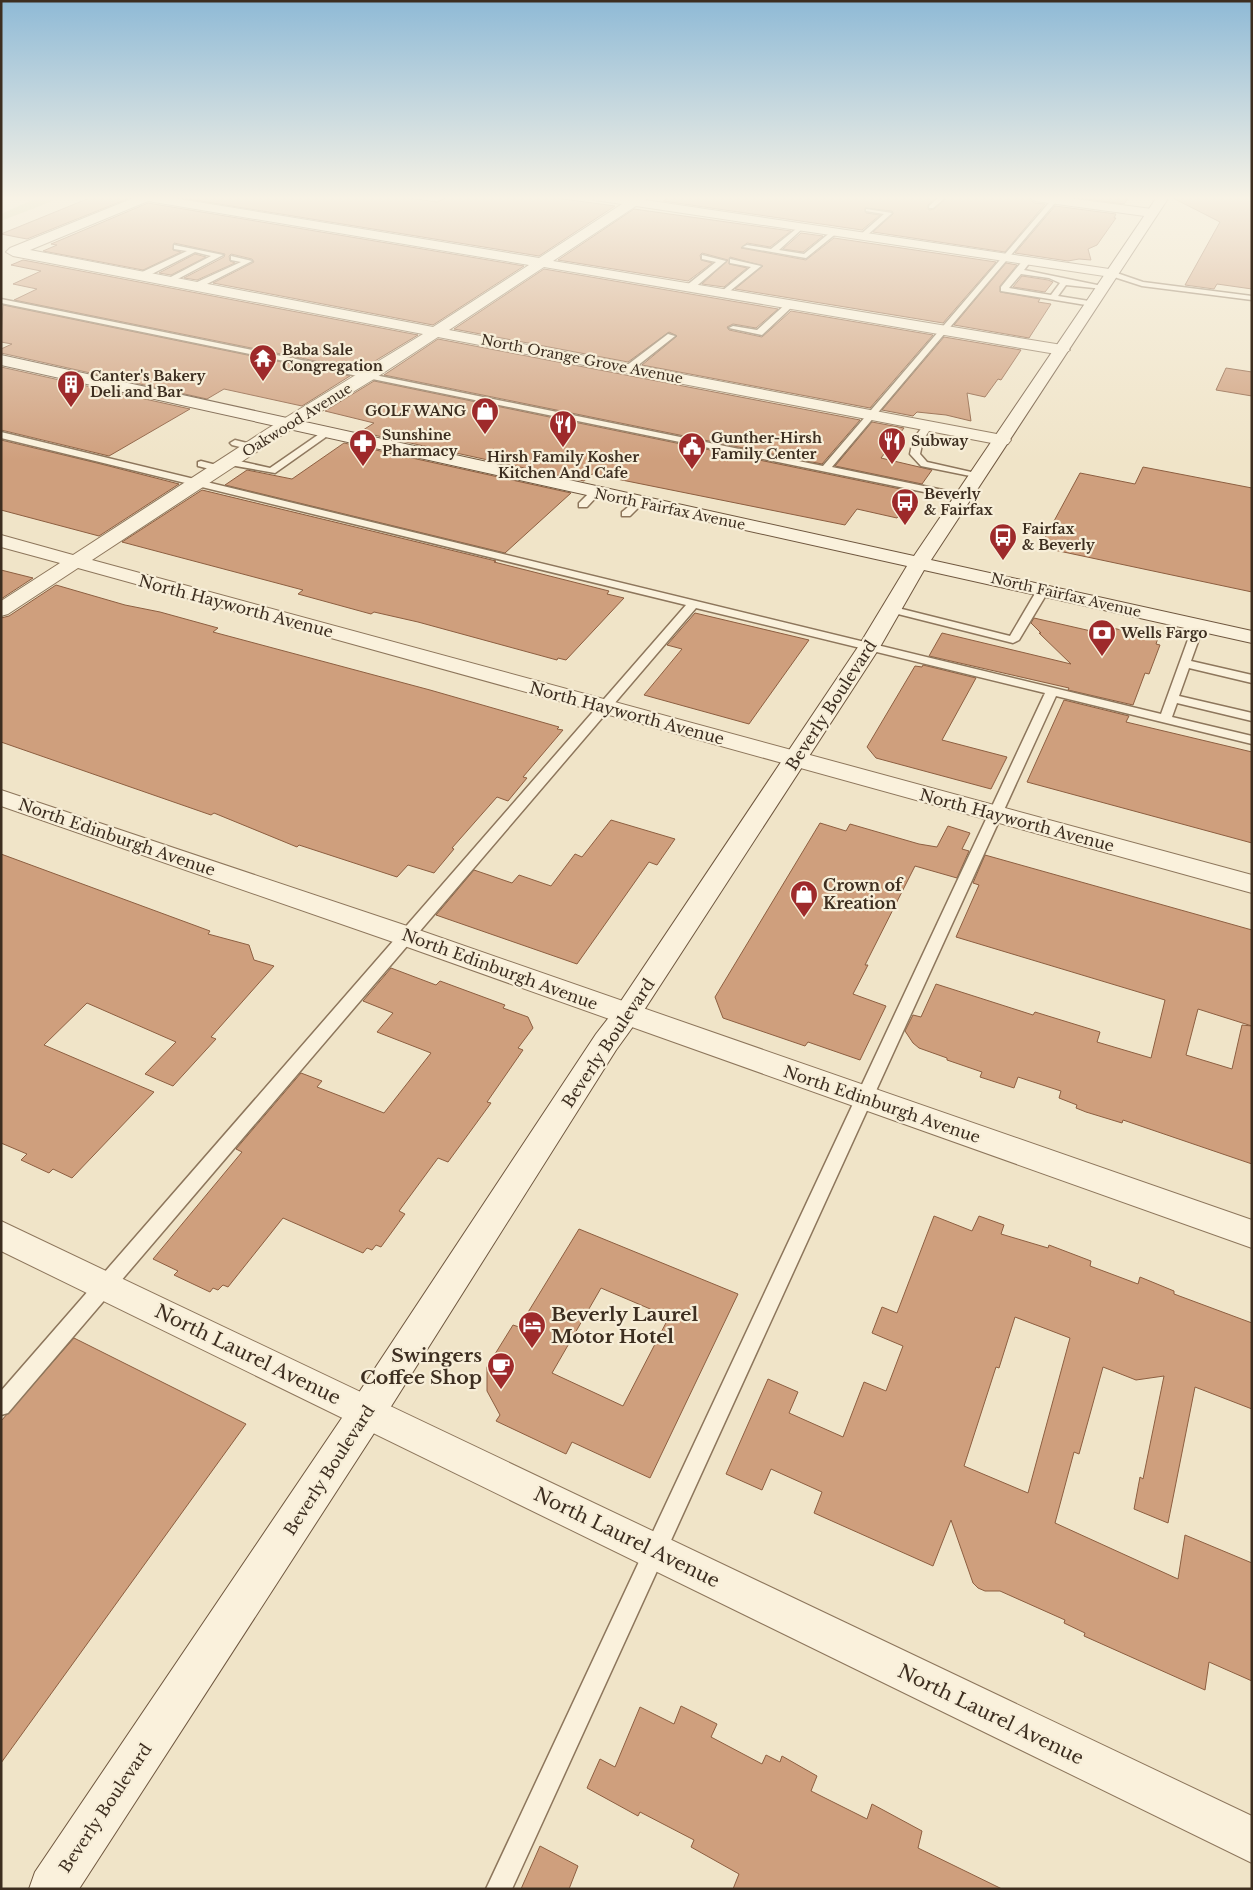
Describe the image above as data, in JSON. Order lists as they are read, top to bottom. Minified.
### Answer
{"streets":{"street":["North Orange Grove Avenue","Oakwood Avenue","North Fairfax Avenue","North Hayworth Avenue","Beverly Boulevard","North Edinburgh Avenue","North Laurel Avenue"]},"crossings":[["North Orange Grove Avenue","Oakwood Avenue"],["North Orange Grove Avenue","Beverly Boulevard"],["Oakwood Avenue","North Fairfax Avenue"],["Oakwood Avenue","North Hayworth Avenue"],["North Fairfax Avenue","Beverly Boulevard"],["North Hayworth Avenue","Beverly Boulevard"],["Beverly Boulevard","North Edinburgh Avenue"],["Beverly Boulevard","North Laurel Avenue"]],"places":{"temple":["Baba Sale Congregation"],"building":["Canter's Bakery Deli and Bar"],"shop":["GOLF WANG","Crown of Kreation"],"restaurant":["Hirsh Family Kosher Kitchen And Cafe","Subway"],"pharmacy":["Sunshine Pharmacy"],"public building":["Gunther-Hirsh Family Center"],"bus stop":["Beverly & Fairfax","Fairfax & Beverly"],"bank":["Wells Fargo"],"hotel":["Beverly Laurel Motor Hotel"],"cafe":["Swingers Coffee Shop"]}}
